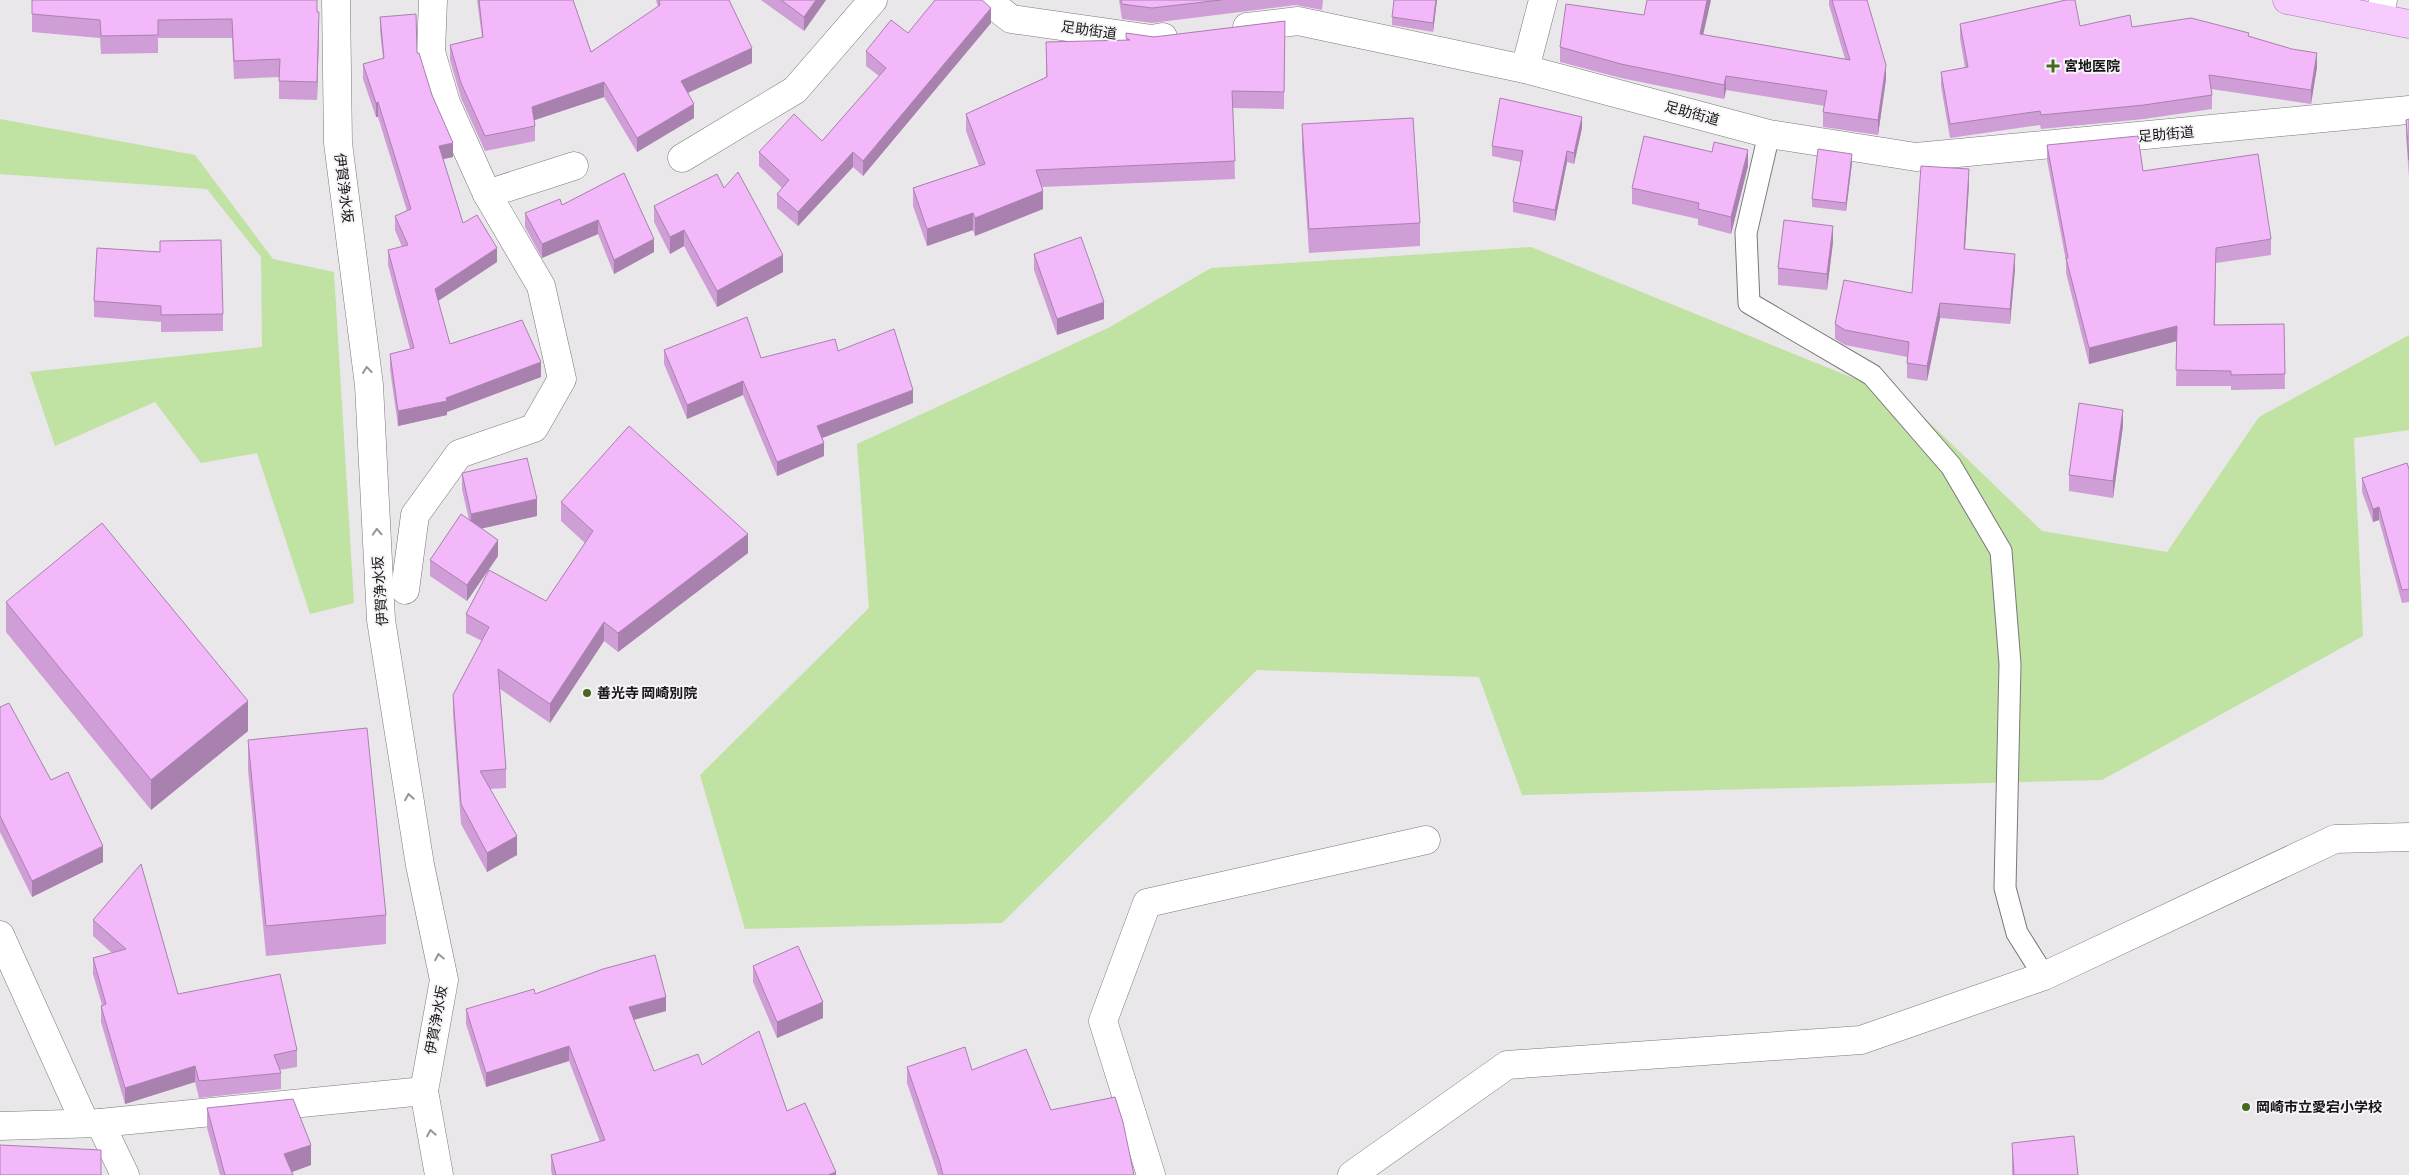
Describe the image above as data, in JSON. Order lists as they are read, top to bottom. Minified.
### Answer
{"streets":{"street":["足助街道","伊賀浄水坂"]},"one_way":["伊賀浄水坂"],"places":{"health":["宮地医院"],"other":["善光寺 岡崎別院","岡崎市立愛宕小学校"]}}
